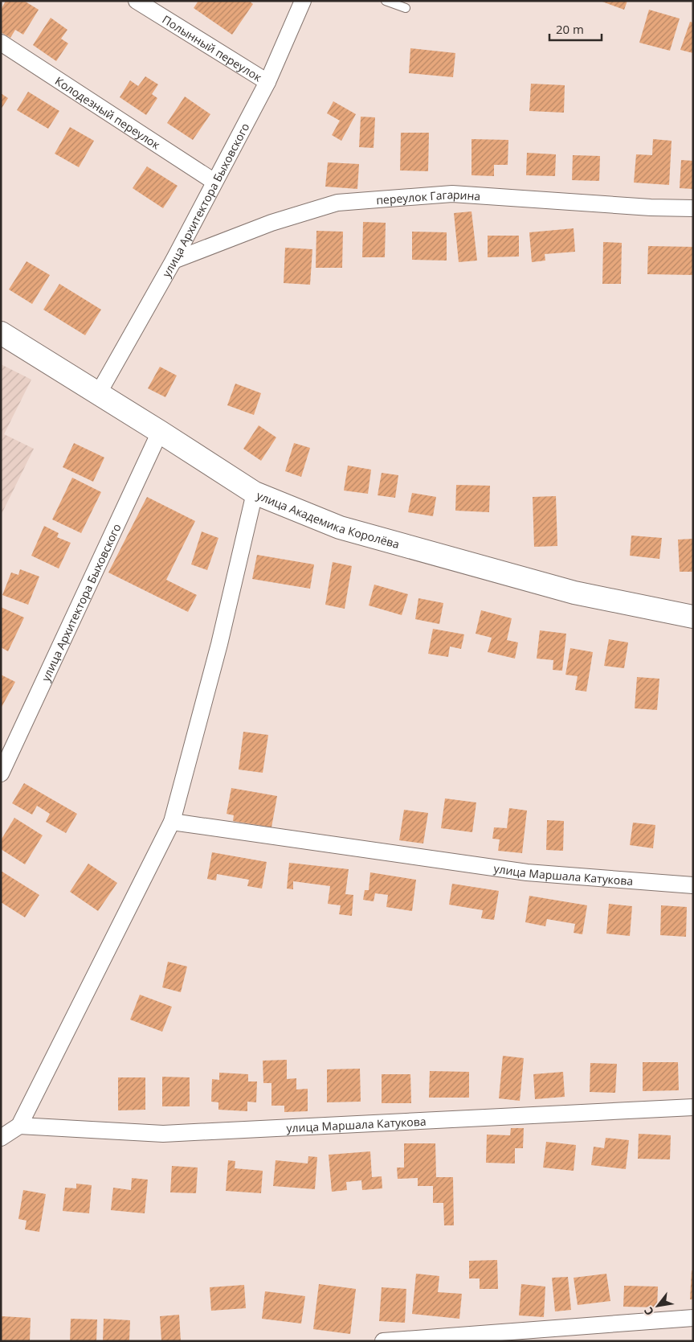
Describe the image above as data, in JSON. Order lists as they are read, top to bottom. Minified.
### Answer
{"streets":{"street":["Полынный переулок","Колодезный переулок","переулок Гагарина","улица Архитектора Быховского","улица Академика Королёва","улица Маршала Катукова"]},"crossings":[["Полынный переулок","улица Архитектора Быховского"],["Колодезный переулок","улица Архитектора Быховского"],["переулок Гагарина","улица Архитектора Быховского"],["улица Архитектора Быховского","улица Академика Королёва"]],"scale_bar":"20 m","north":"bottom left"}
